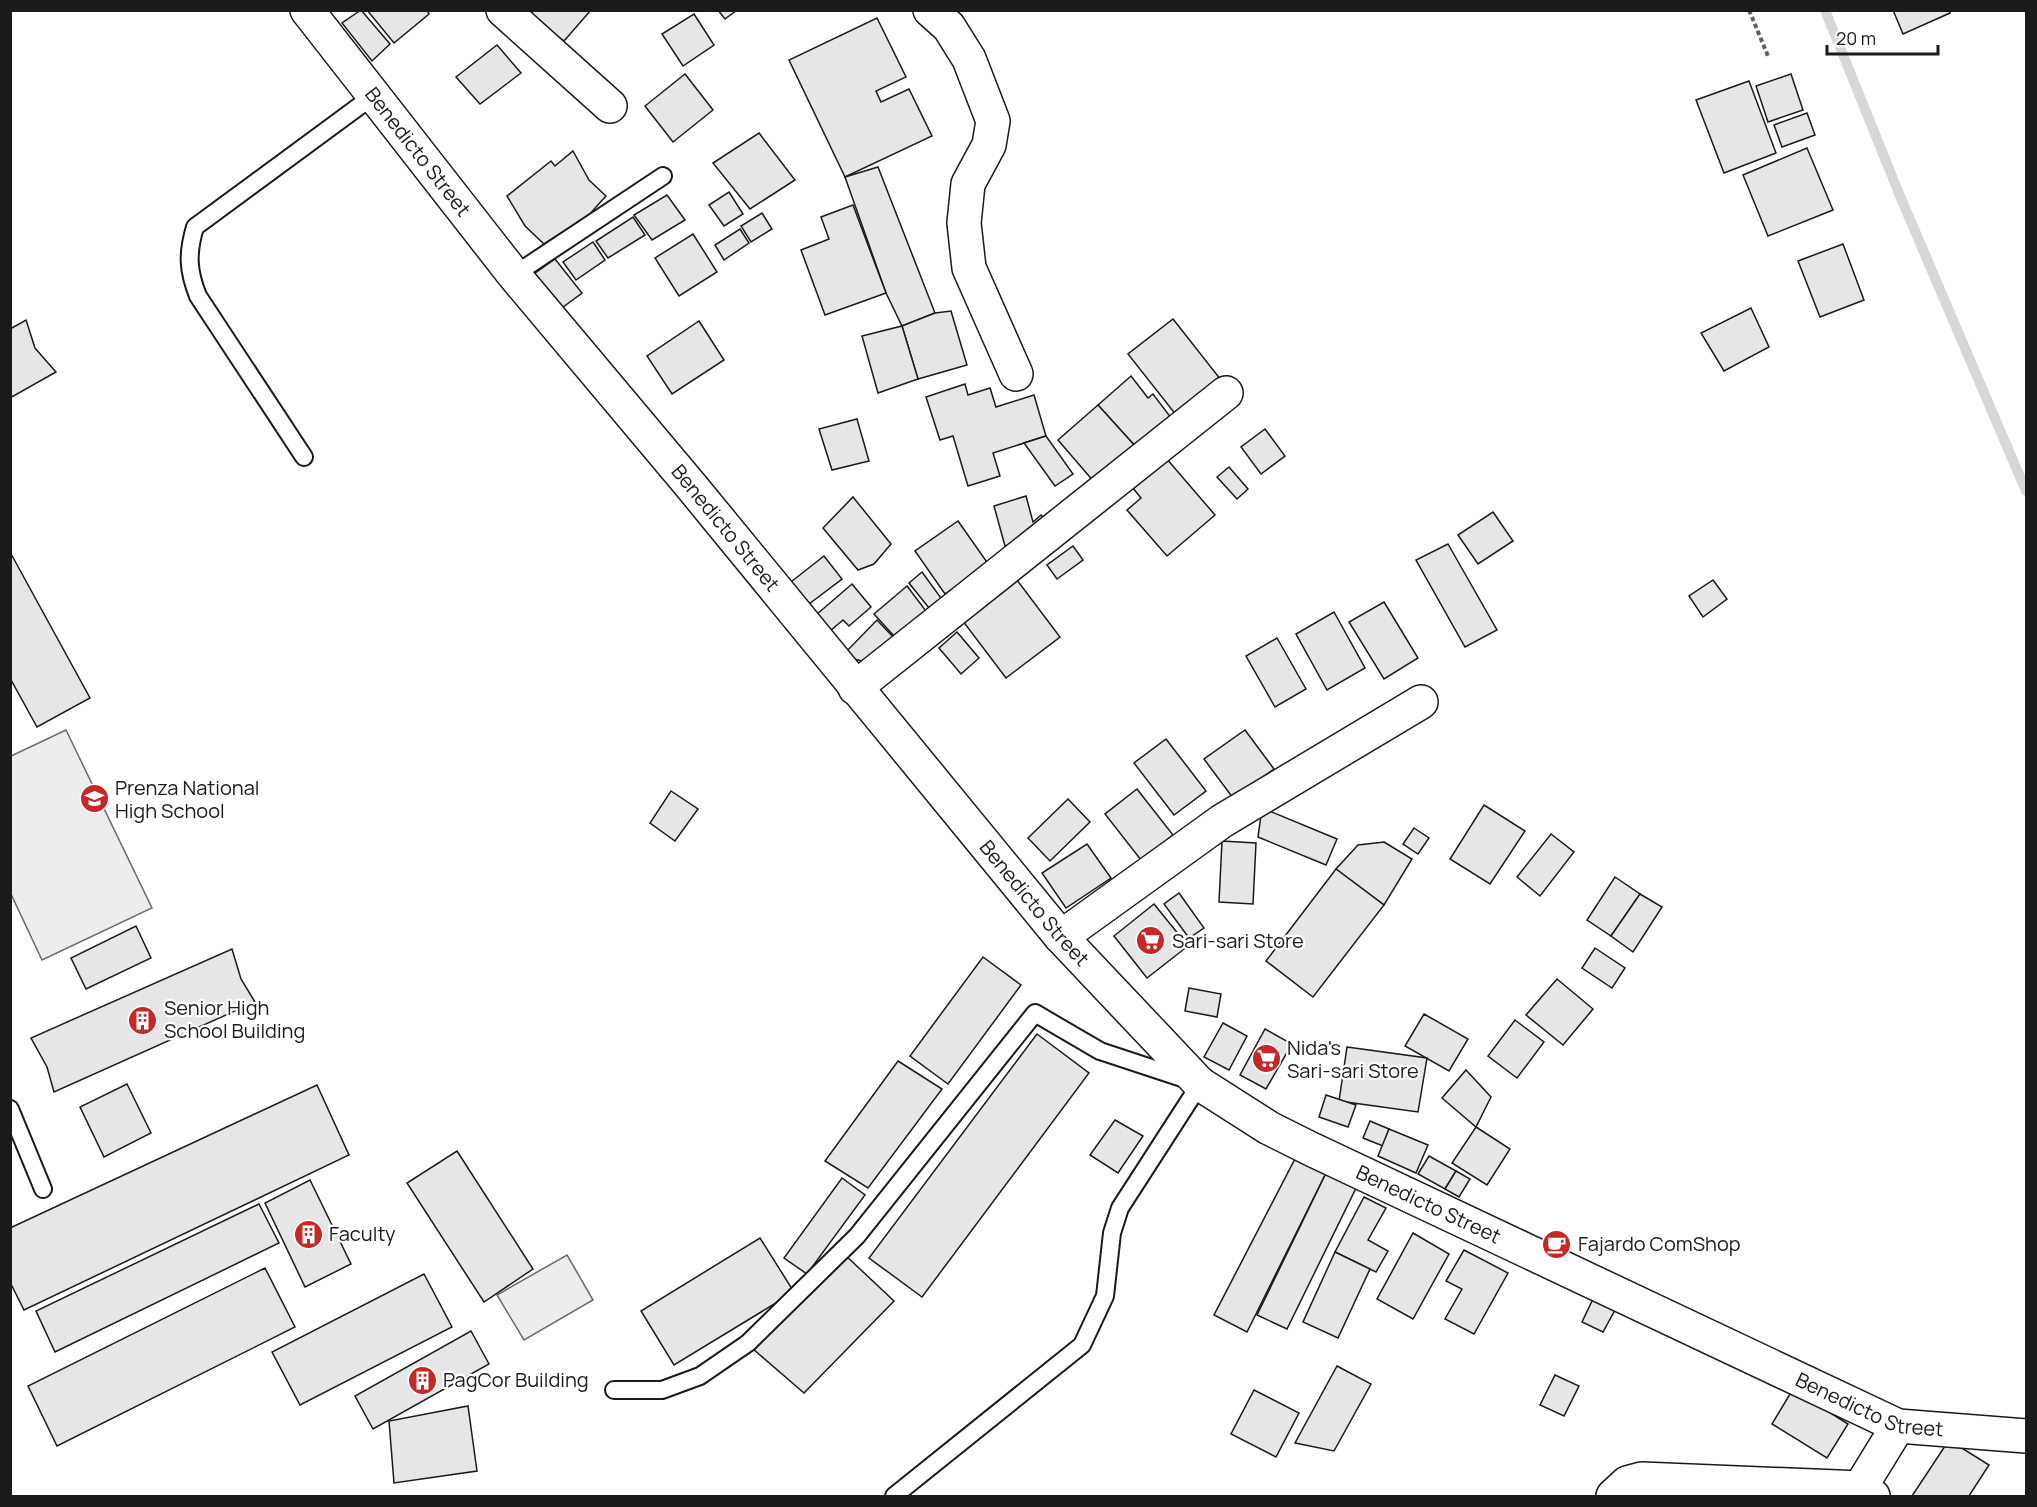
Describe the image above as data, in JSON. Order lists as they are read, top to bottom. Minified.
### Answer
{"streets":{"street":["Benedicto Street"]},"places":{"school or university":["Prenza National High School"],"supermarket":["Sari-sari Store","Nida's Sari-sari Store"],"building":["Senior High School Building","Faculty","PagCor Building"],"cafe":["Fajardo ComShop"]},"scale_bar":"20 m"}
